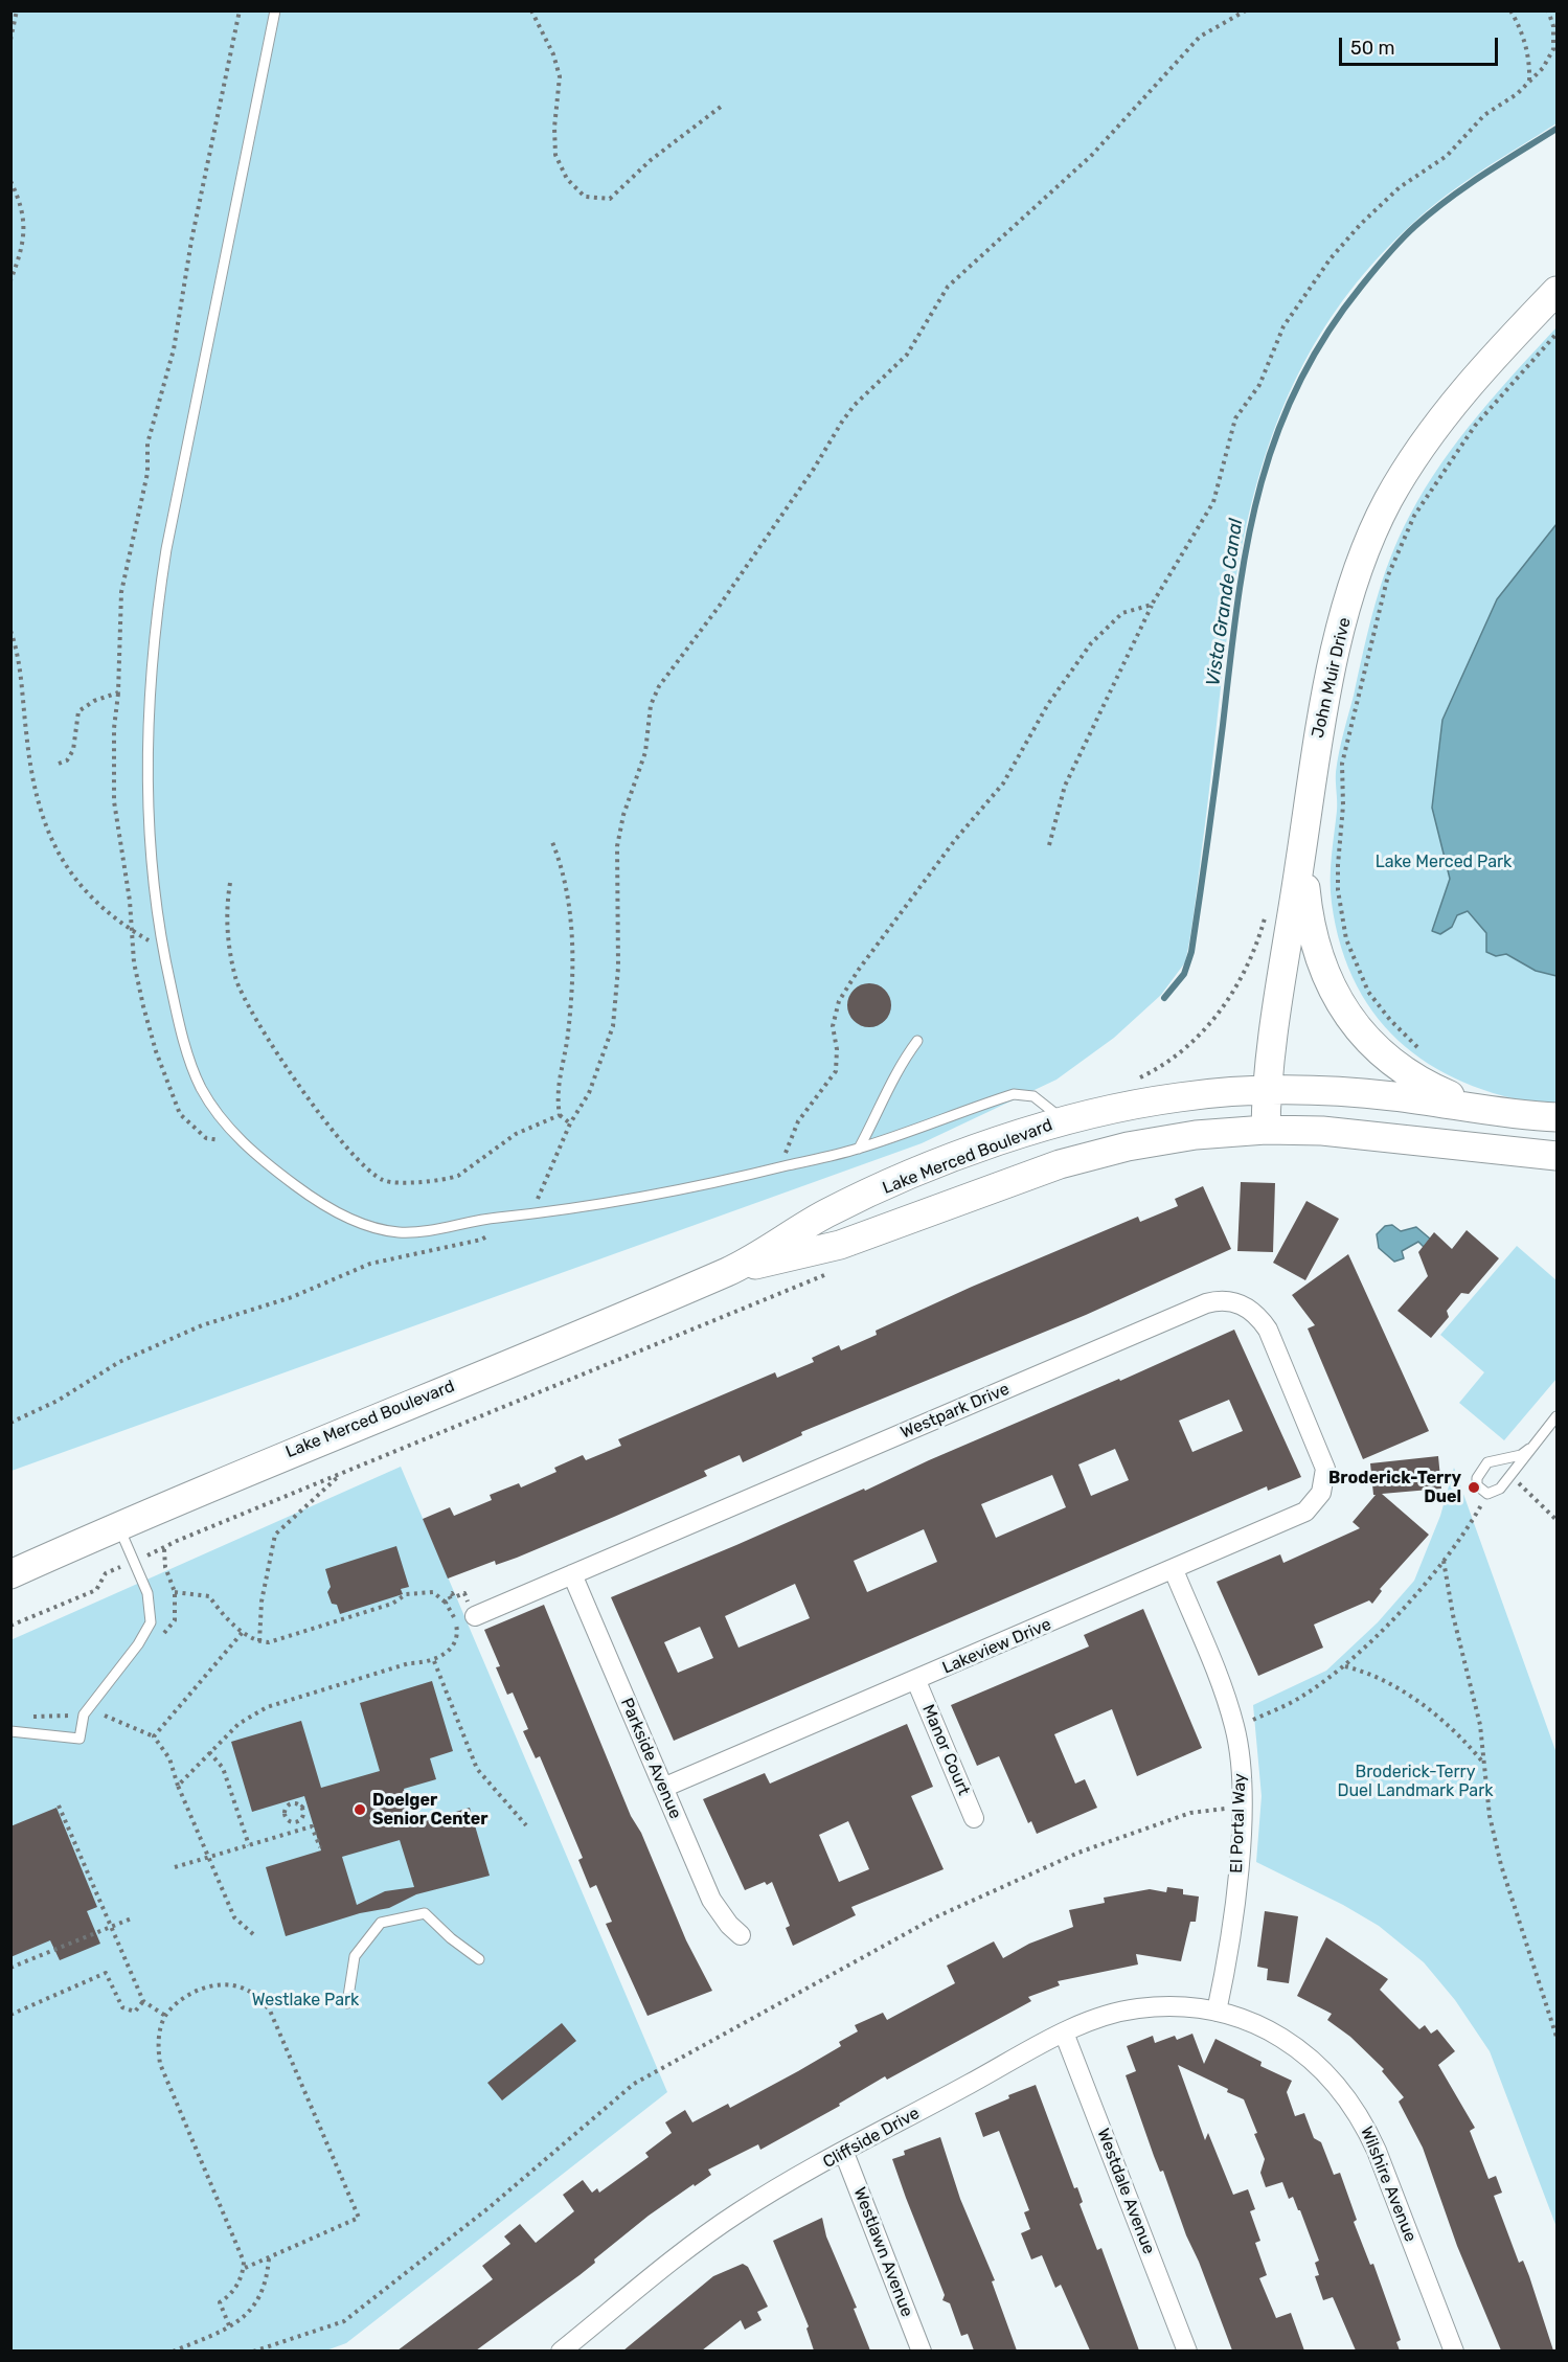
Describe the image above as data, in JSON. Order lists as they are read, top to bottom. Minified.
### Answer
{"streets":{"main road":["John Muir Drive","Lake Merced Boulevard"],"street":["Westpark Drive","Lakeview Drive","Manor Court","Parkside Avenue","El Portal Way","Cliffside Drive","Wilshire Avenue","Westdale Avenue","Westlawn Avenue"]},"crossings":[["John Muir Drive","Lake Merced Boulevard"],["Westpark Drive","Lakeview Drive"],["Westpark Drive","Parkside Avenue"],["Lakeview Drive","Manor Court"],["Lakeview Drive","Parkside Avenue"],["Lakeview Drive","El Portal Way"],["El Portal Way","Cliffside Drive"],["El Portal Way","Wilshire Avenue"],["Cliffside Drive","Wilshire Avenue"],["Cliffside Drive","Westdale Avenue"],["Cliffside Drive","Westlawn Avenue"]],"water":["Vista Grande Canal"],"parks":["Lake Merced Park","Broderick-Terry Duel Landmark Park","Westlake Park"],"places":["Broderick-Terry Duel","Doelger Senior Center"],"scale_bar":"50 m"}
